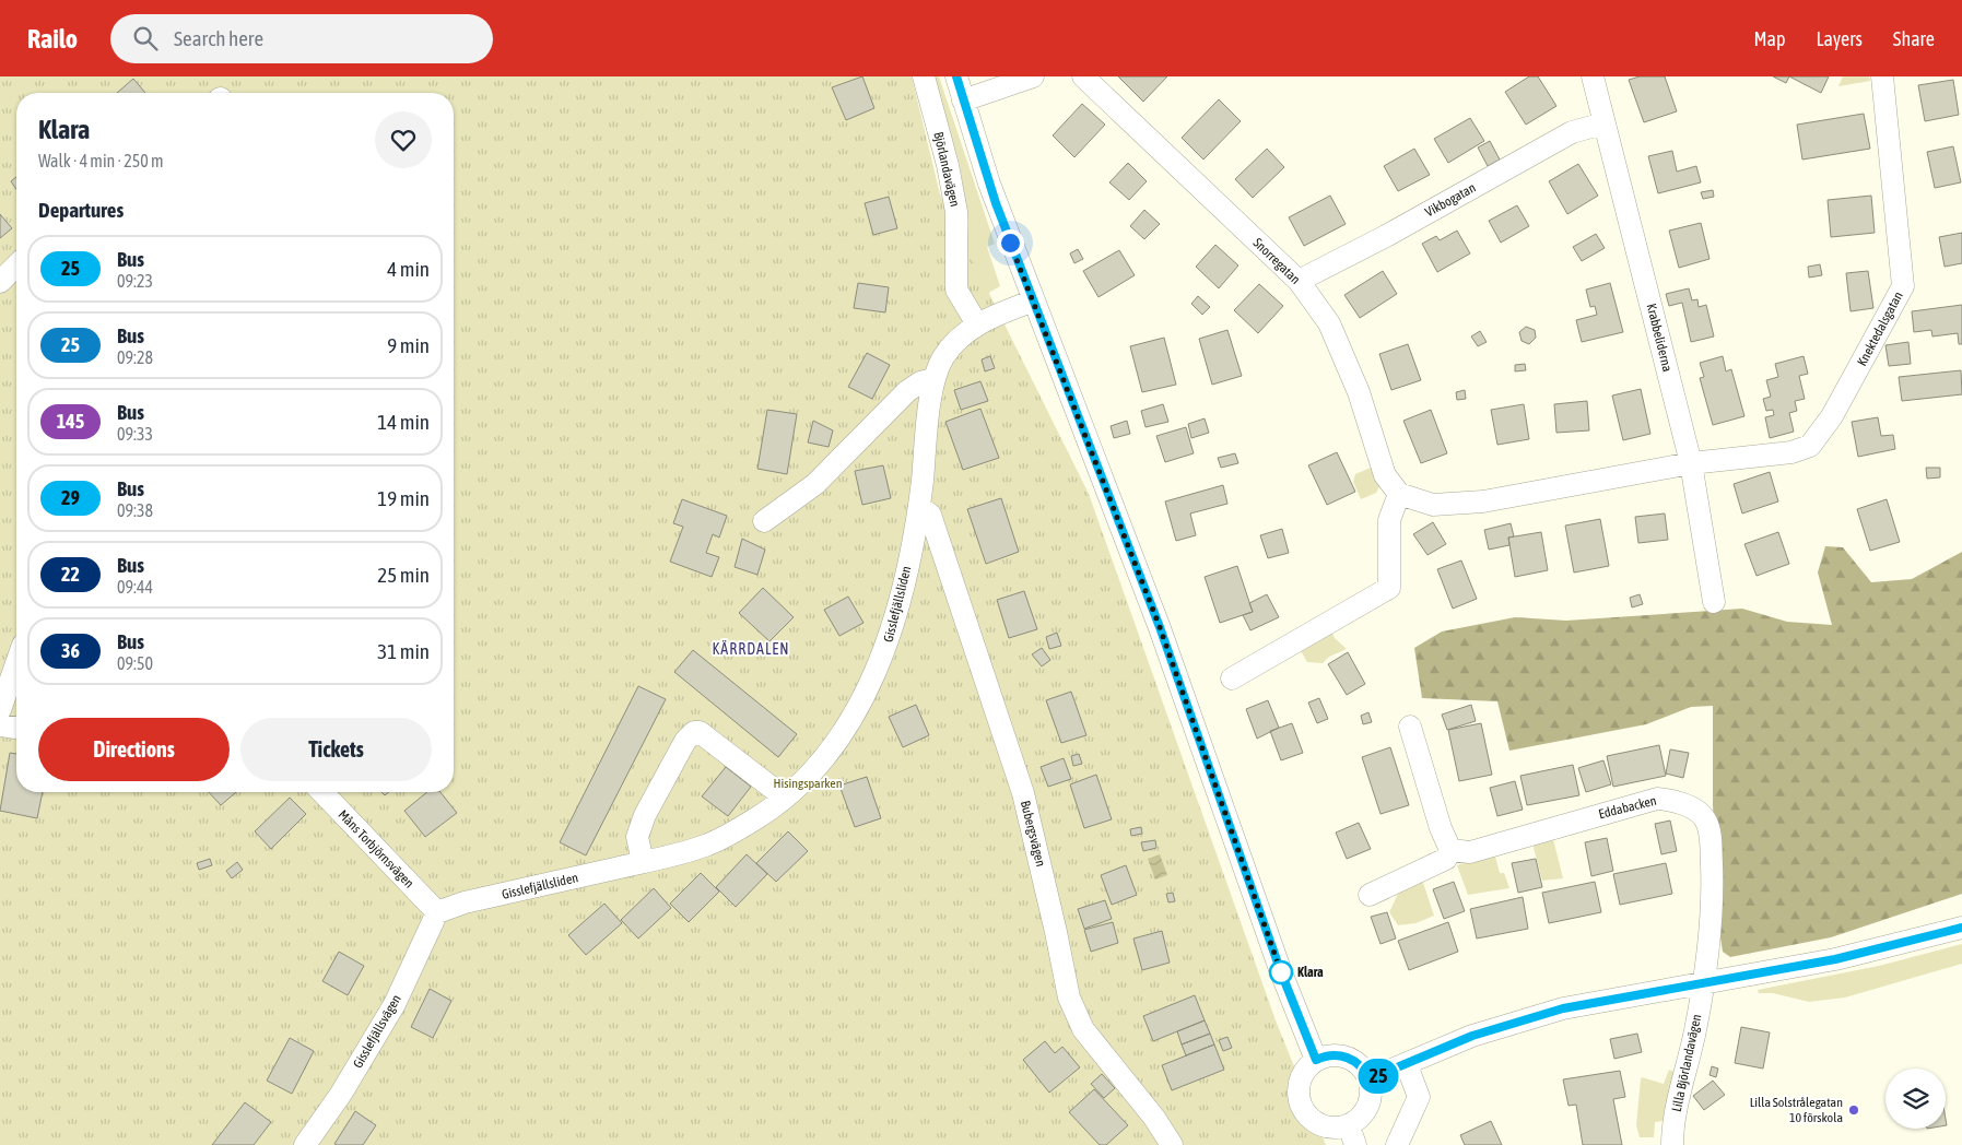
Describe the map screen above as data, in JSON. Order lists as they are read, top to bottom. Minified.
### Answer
{"streets":{"street":["Björlandavägen","Vikbogatan","Snorregatan","Knektedalsgatan","Krabbeliderna","Gisslefjällsliden","Eddabacken","Bubergsvägen","Måns Torbjörnsvägen","Gisslefjällsvägen","Lilla Björlandavägen"]},"crossings":[["Björlandavägen","Gisslefjällsliden"],["Vikbogatan","Snorregatan"],["Vikbogatan","Krabbeliderna"],["Knektedalsgatan","Krabbeliderna"],["Gisslefjällsliden","Bubergsvägen"],["Gisslefjällsliden","Måns Torbjörnsvägen"],["Gisslefjällsliden","Gisslefjällsvägen"],["Eddabacken","Lilla Björlandavägen"],["Måns Torbjörnsvägen","Gisslefjällsvägen"]],"districts":["KÄRRDALEN"],"parks":["Hisingsparken"],"places":["Klara","Lilla Solstrålegatan 10 förskola"],"lines":["bus line 25"],"page":{"header":"Railo","search":"Search here","nav":["Map","Layers","Share"],"on_map":"25","heading":[["Klara","Walk · 4 min · 250 m"],"Departures"],"list":[{"mark":"25","name":"Bus","note":"09:23","value":"4 min"},{"mark":"25","name":"Bus","note":"09:28","value":"9 min"},{"mark":"145","name":"Bus","note":"09:33","value":"14 min"},{"mark":"29","name":"Bus","note":"09:38","value":"19 min"},{"mark":"22","name":"Bus","note":"09:44","value":"25 min"},{"mark":"36","name":"Bus","note":"09:50","value":"31 min"}],"buttons":["Directions","Tickets"]}}
